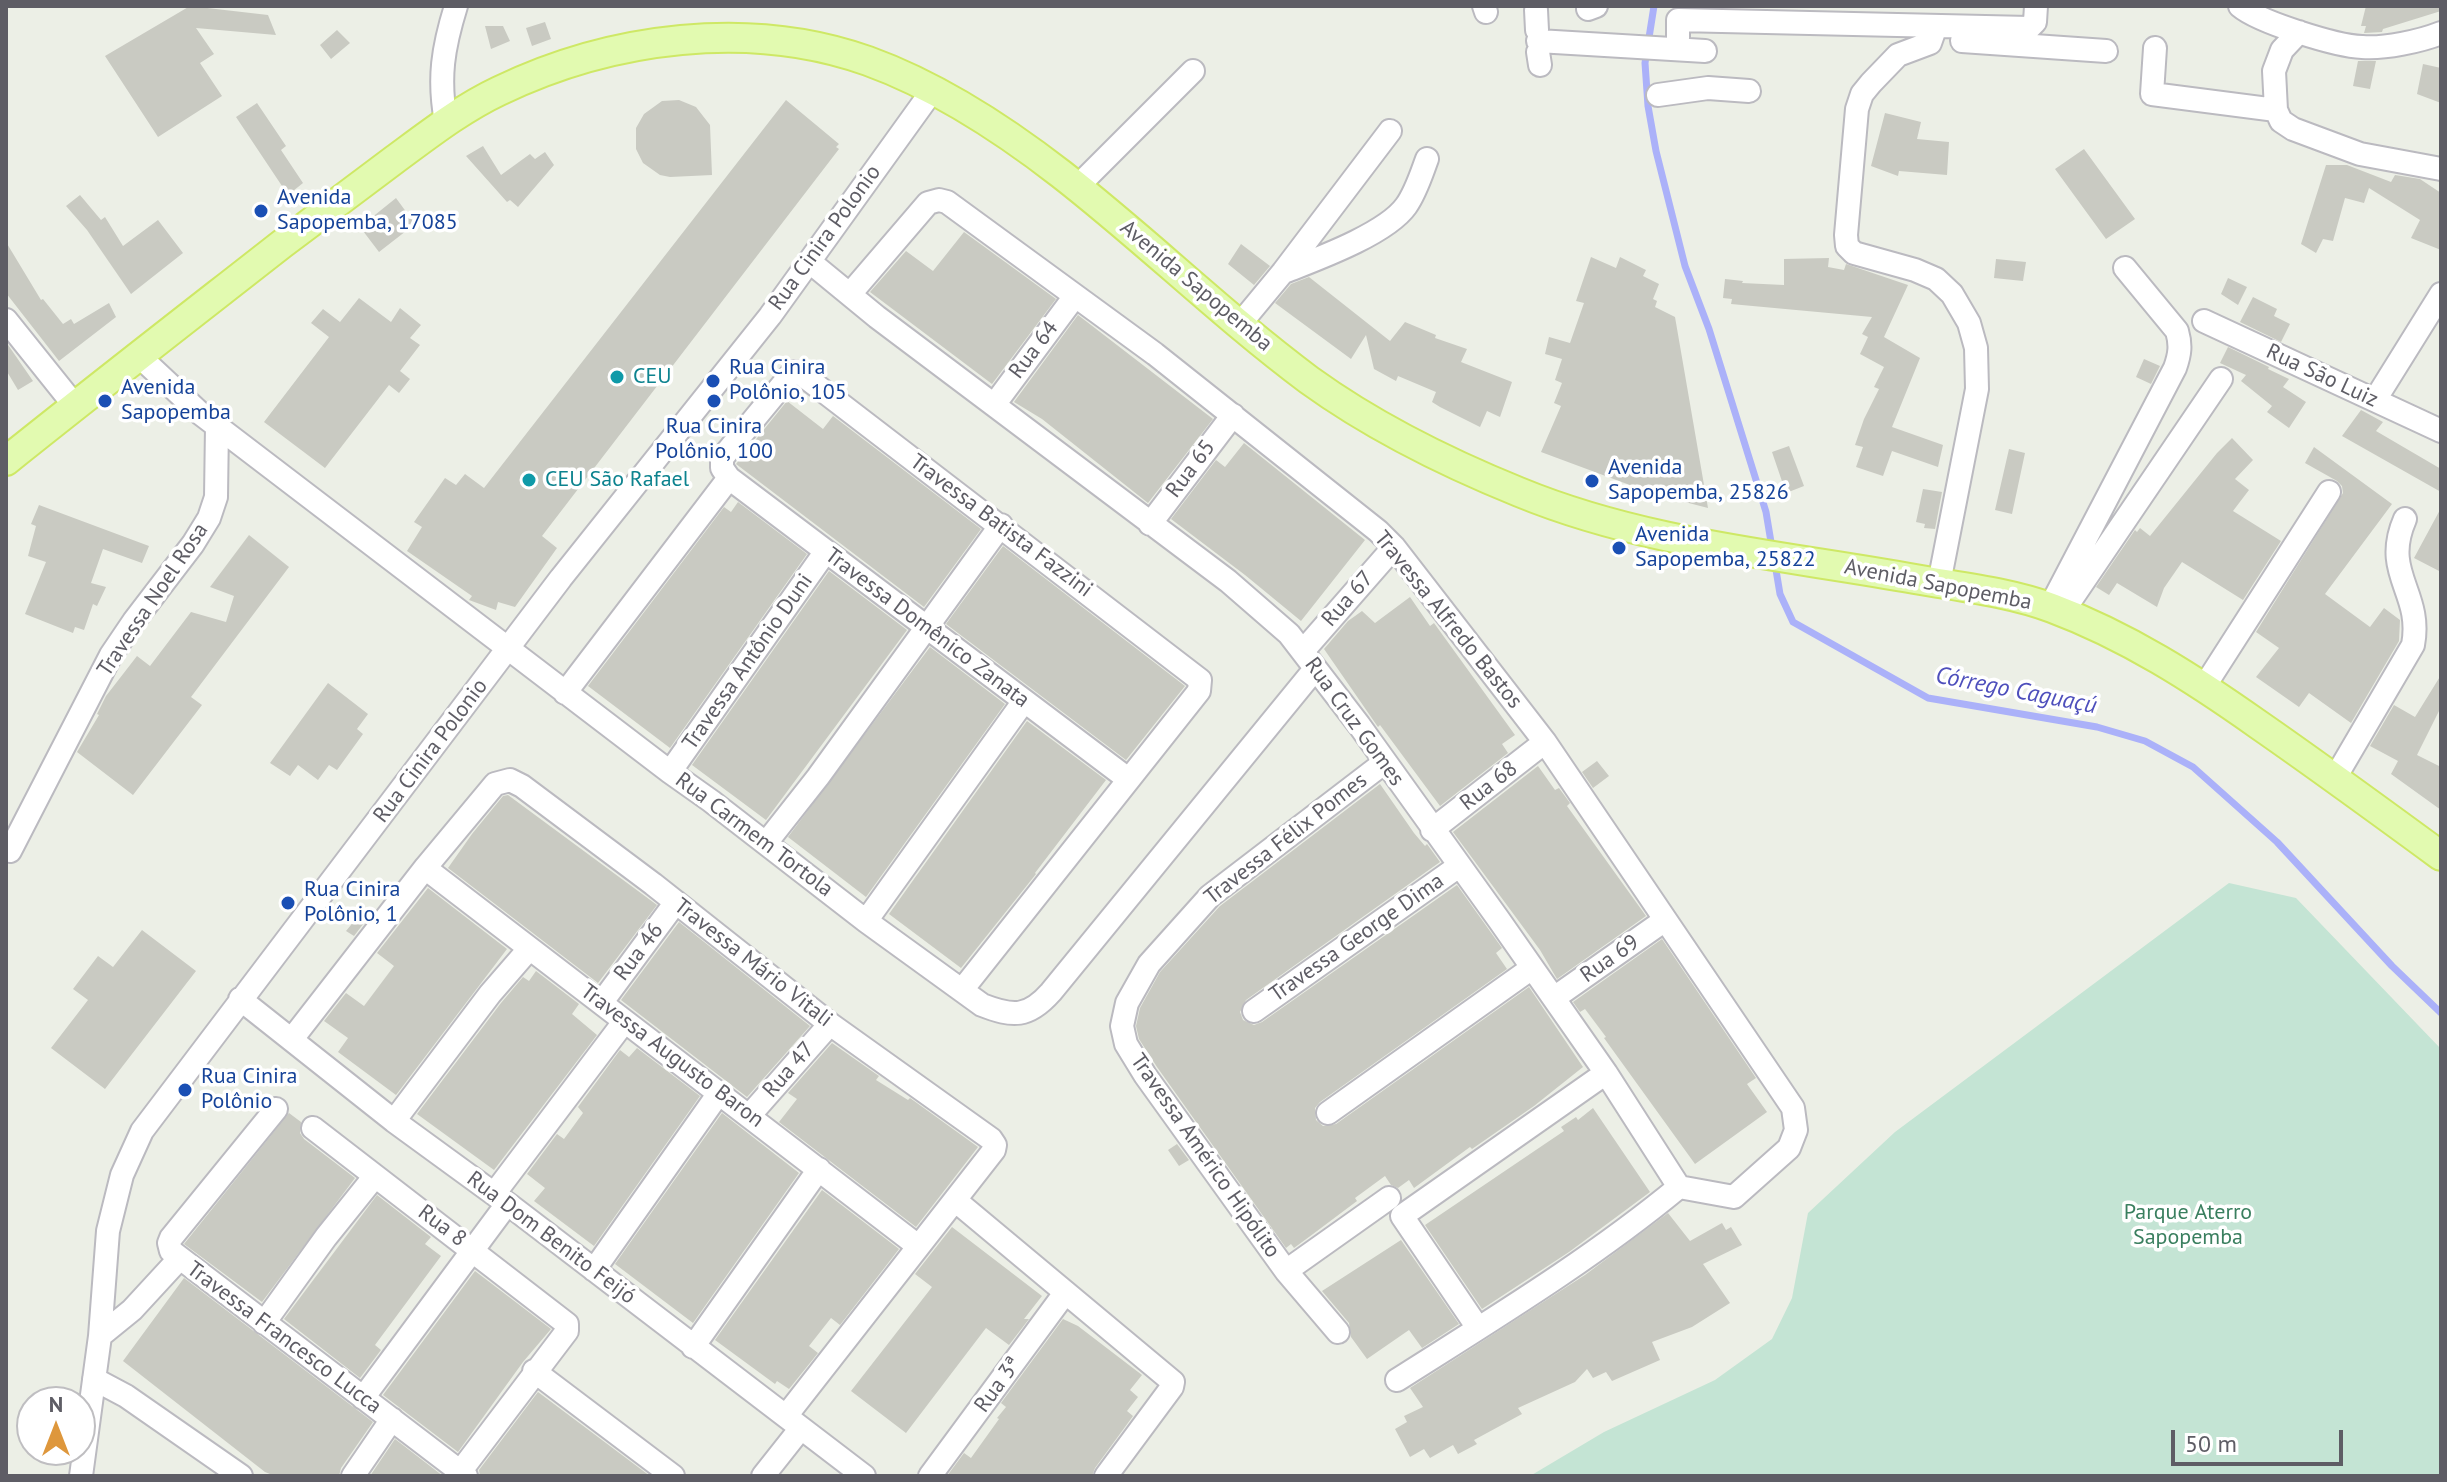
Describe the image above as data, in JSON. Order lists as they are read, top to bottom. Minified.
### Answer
{"streets":{"main road":["Avenida Sapopemba"],"street":["Rua Cinira Polonio","Rua 64","Rua São Luiz","Rua 65","Travessa Batista Fazzini","Rua 67","Travessa Noel Rosa","Travessa Alfredo Bastos","Travessa Domênico Zanata","Travessa Antônio Duni","Rua Cruz Gomes","Rua 68","Rua Carmem Tortola","Travessa Félix Pomes","Travessa George Dima","Rua 46","Rua 69","Travessa Mário Vitali","Travessa Augusto Baron","Rua 47","Travessa Américo Hipólito","Rua 8","Rua Dom Benito Feijó","Travessa Francesco Lucca","Rua 3ª"]},"crossings":[["Rua Cinira Polonio","Avenida Sapopemba"],["Rua Cinira Polonio","Rua Cruz Gomes"],["Rua Cinira Polonio","Rua Carmem Tortola"],["Rua Cinira Polonio","Rua Dom Benito Feijó"],["Avenida Sapopemba","Rua Carmem Tortola"],["Rua 64","Travessa Alfredo Bastos"],["Rua 64","Rua Cruz Gomes"],["Rua 65","Travessa Alfredo Bastos"],["Rua 65","Rua Cruz Gomes"],["Travessa Batista Fazzini","Travessa Domênico Zanata"],["Rua 67","Travessa Alfredo Bastos"],["Rua 67","Rua Cruz Gomes"],["Rua 67","Rua Carmem Tortola"],["Travessa Noel Rosa","Rua Carmem Tortola"],["Travessa Alfredo Bastos","Rua Cruz Gomes"],["Travessa Alfredo Bastos","Rua 68"],["Travessa Alfredo Bastos","Rua 69"],["Travessa Domênico Zanata","Travessa Antônio Duni"],["Travessa Antônio Duni","Rua Carmem Tortola"],["Rua Cruz Gomes","Rua 68"],["Rua Cruz Gomes","Rua Carmem Tortola"],["Rua Cruz Gomes","Travessa Félix Pomes"],["Rua Cruz Gomes","Travessa George Dima"],["Rua Cruz Gomes","Rua 69"],["Travessa Félix Pomes","Travessa Américo Hipólito"],["Rua 46","Travessa Mário Vitali"],["Rua 46","Travessa Augusto Baron"],["Travessa Mário Vitali","Travessa Augusto Baron"],["Travessa Mário Vitali","Rua 47"],["Travessa Mário Vitali","Rua Dom Benito Feijó"],["Travessa Augusto Baron","Rua 47"]],"water":["Córrego Caguaçú"],"parks":["Parque Aterro Sapopemba"],"places":["Avenida Sapopemba, 17085","CEU","Rua Cinira Polônio, 105","Avenida Sapopemba","Rua Cinira Polônio, 100","CEU São Rafael","Avenida Sapopemba, 25826","Avenida Sapopemba, 25822","Rua Cinira Polônio, 1","Rua Cinira Polônio"],"scale_bar":"50 m","north":"top"}
